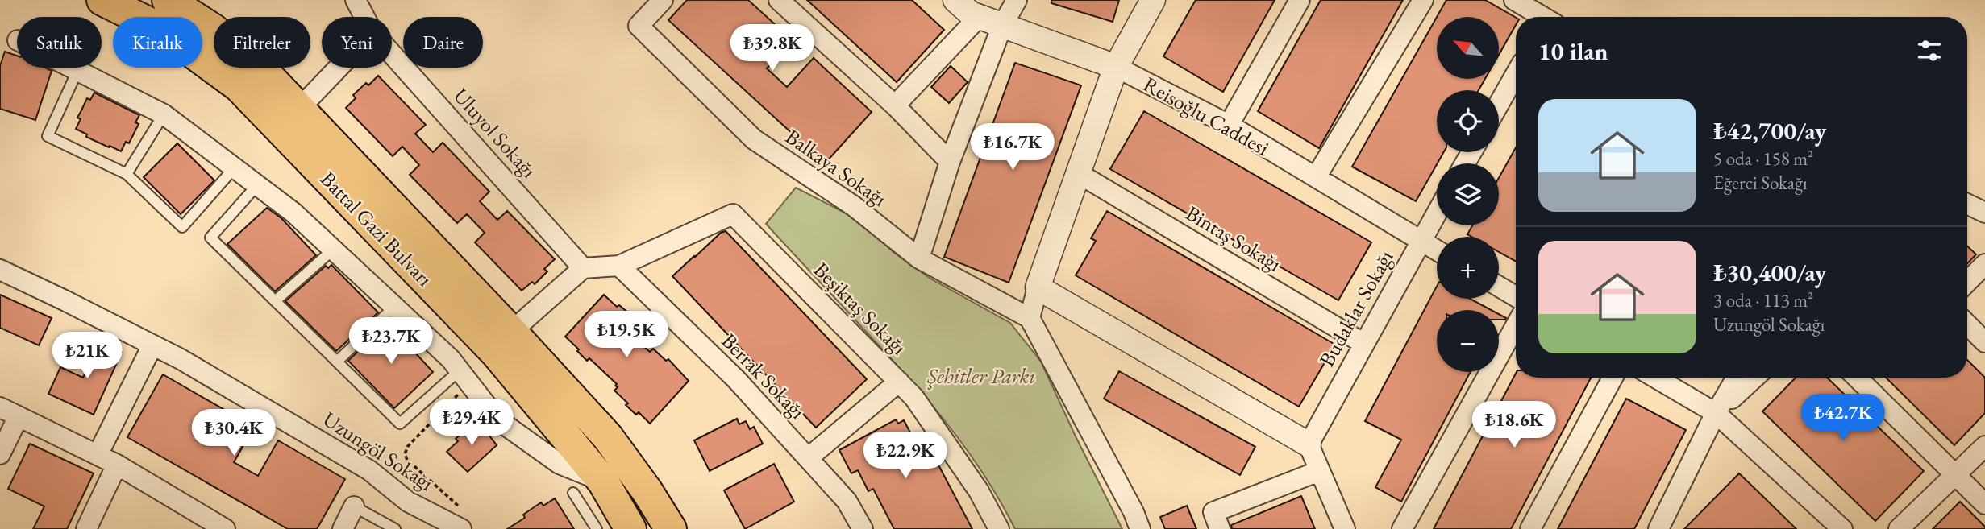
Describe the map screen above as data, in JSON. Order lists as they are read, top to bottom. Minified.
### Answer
{"streets":{"main road":["Battal Gazi Bulvarı"],"street":["Reisoğlu Caddesi","Uluyol Sokağı","Balkaya Sokağı","Bintaş Sokağı","Beşiktaş Sokağı","Budaklar Sokağı","Berrak Sokağı","Uzungöl Sokağı"]},"crossings":[["Reisoğlu Caddesi","Budaklar Sokağı"],["Bintaş Sokağı","Budaklar Sokağı"],["Beşiktaş Sokağı","Berrak Sokağı"]],"parks":["Şehitler Parkı"],"north":"top left","page":{"map_buttons":["+","−"],"chip":["Satılık","Kiralık","Filtreler","Yeni","Daire"],"heading":"10 ilan","price":["₺39.8K","₺16.7K","₺19.5K","₺23.7K","₺21K","₺42.7K","₺29.4K","₺18.6K","₺30.4K","₺22.9K"],"list":[{"name":"₺42,700/ay","note":"5 oda · 158 m² · Eğerci Sokağı"},{"name":"₺30,400/ay","note":"3 oda · 113 m² · Uzungöl Sokağı"}]}}
